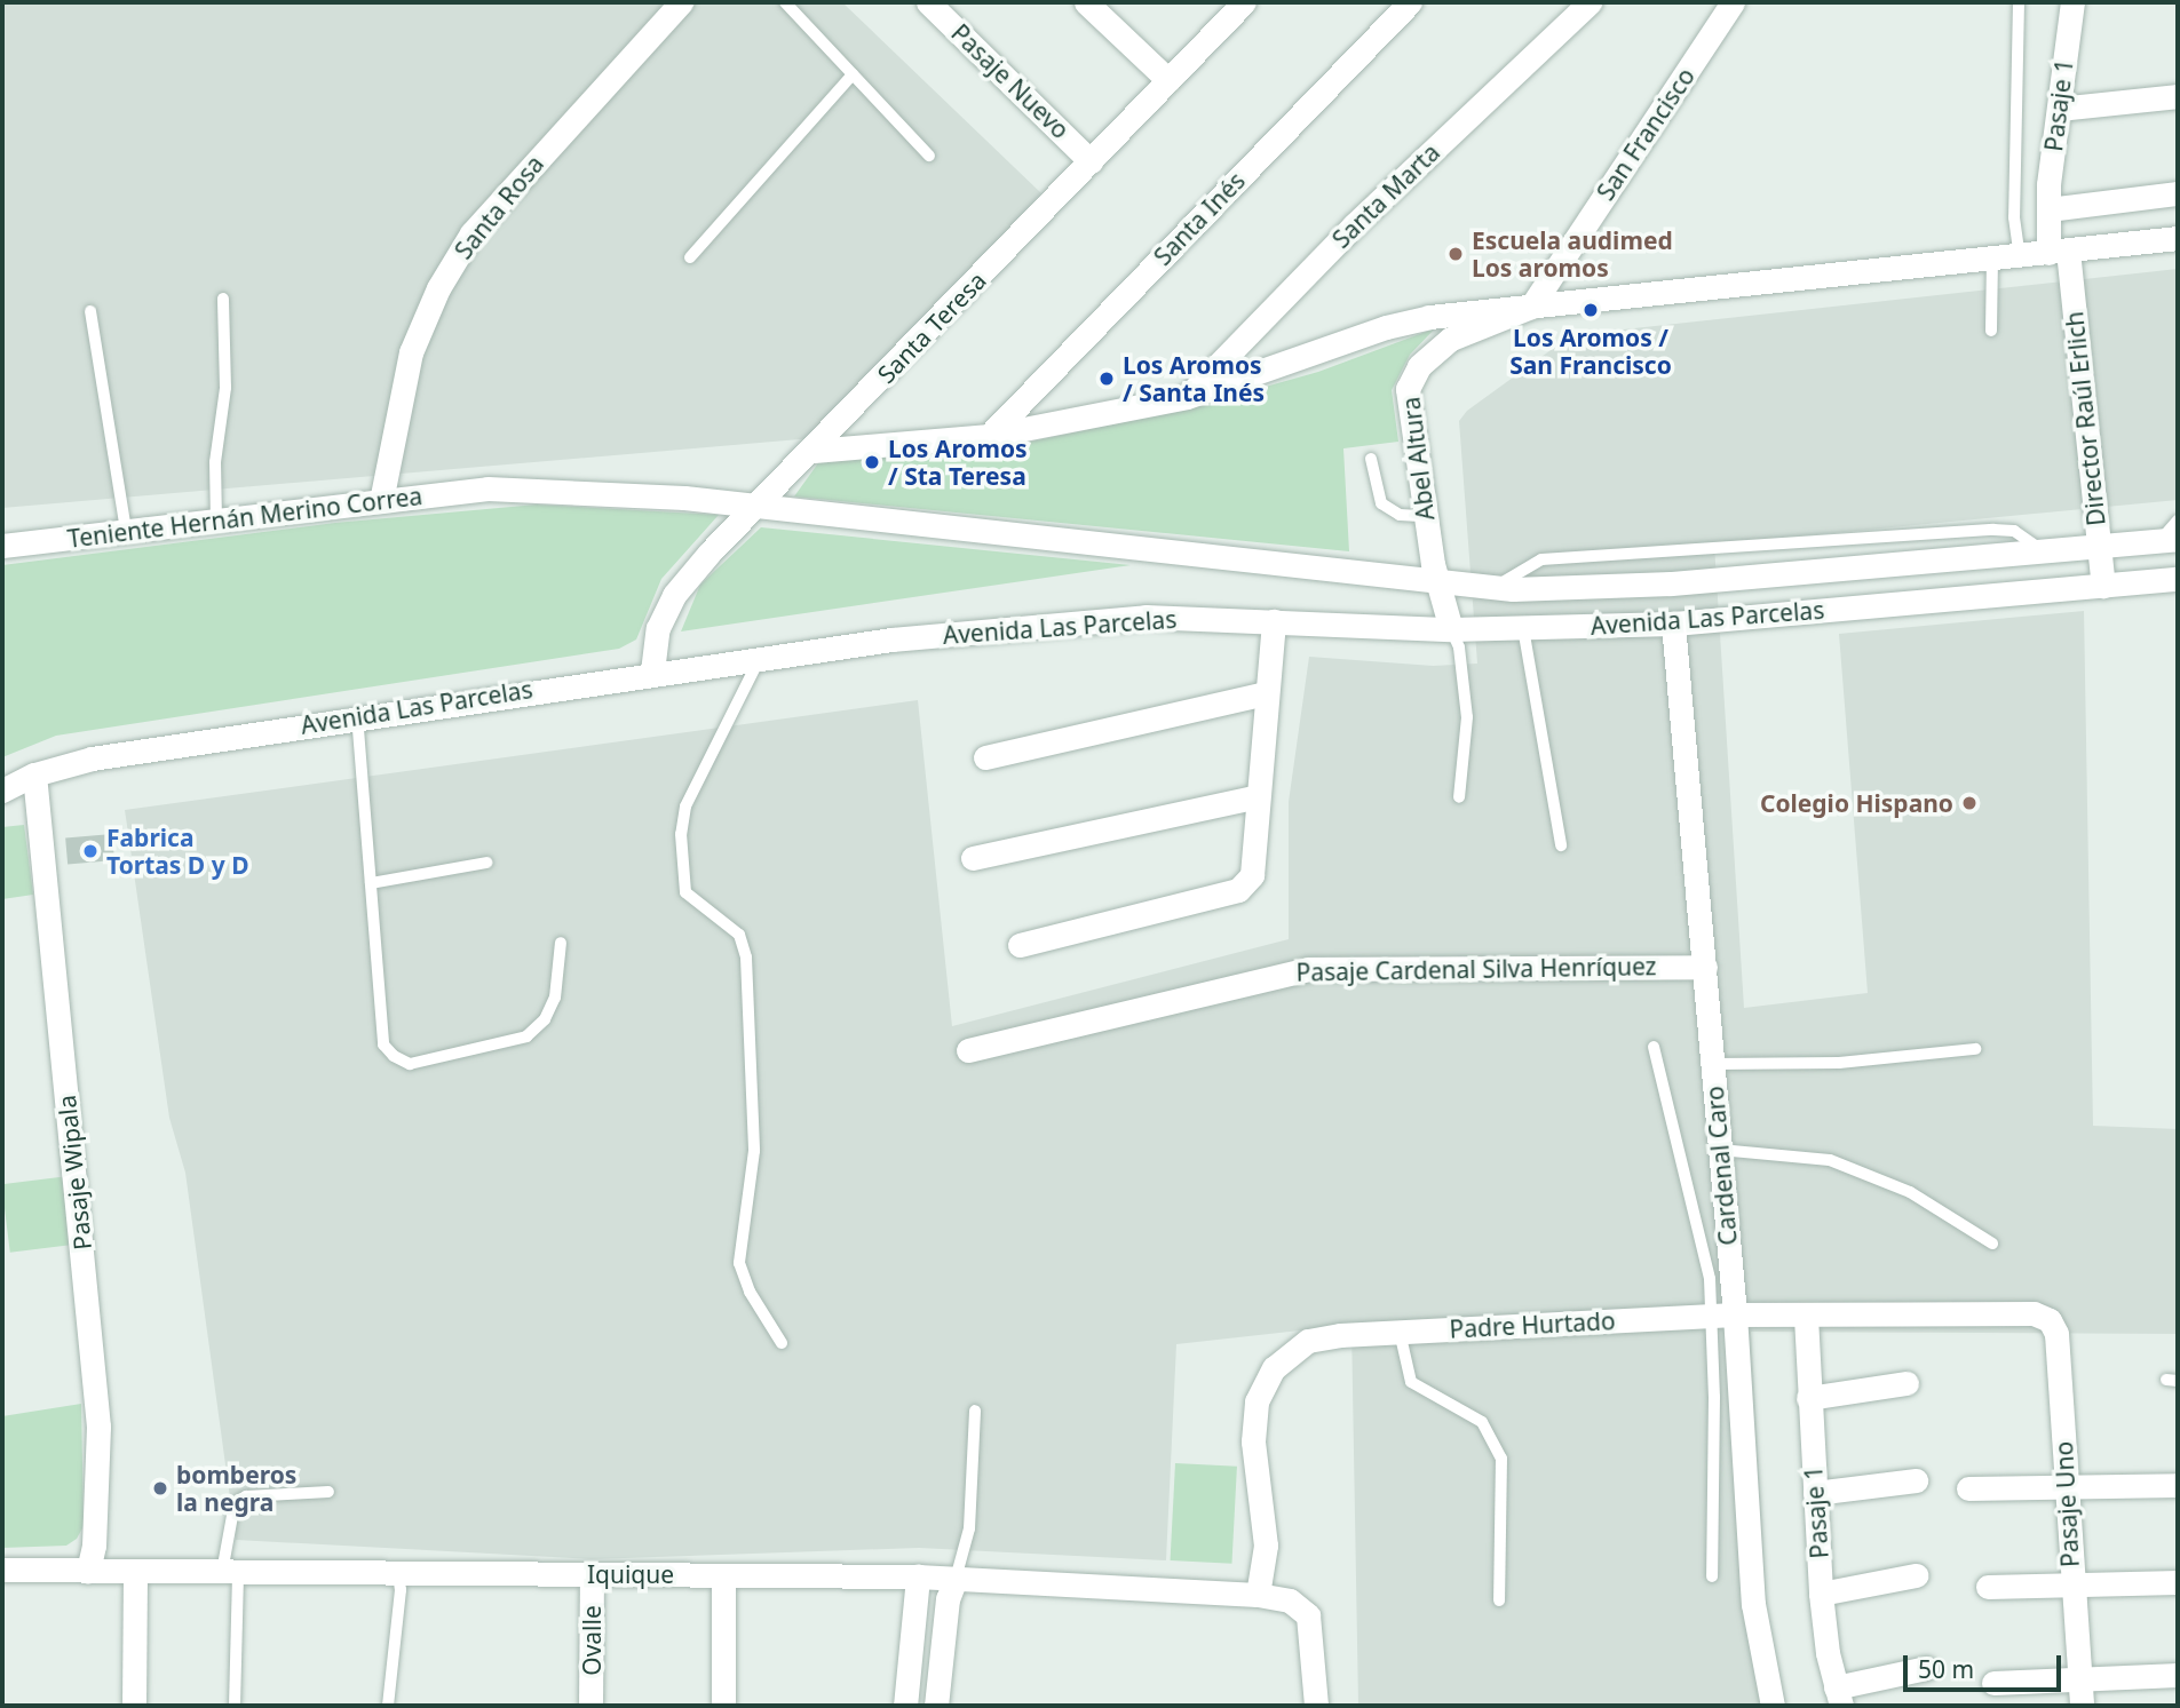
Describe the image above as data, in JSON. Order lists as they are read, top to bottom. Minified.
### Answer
{"streets":{"street":["Pasaje Nuevo","Pasaje 1","San Francisco","Santa Marta","Santa Rosa","Santa Inés","Santa Teresa","Director Raúl Erlich","Abel Altura","Teniente Hernán Merino Correa","Avenida Las Parcelas","Pasaje Cardenal Silva Henríquez","Cardenal Caro","Pasaje Wipala","Padre Hurtado","Pasaje Uno","Iquique","Ovalle"]},"crossings":[["Pasaje Nuevo","Santa Teresa"],["Pasaje 1","Director Raúl Erlich"],["Pasaje 1","Padre Hurtado"],["San Francisco","Abel Altura"],["Santa Rosa","Teniente Hernán Merino Correa"],["Santa Teresa","Avenida Las Parcelas"],["Director Raúl Erlich","Avenida Las Parcelas"],["Abel Altura","Avenida Las Parcelas"],["Teniente Hernán Merino Correa","Avenida Las Parcelas"],["Avenida Las Parcelas","Cardenal Caro"],["Avenida Las Parcelas","Pasaje Wipala"],["Pasaje Cardenal Silva Henríquez","Cardenal Caro"],["Cardenal Caro","Padre Hurtado"],["Pasaje Wipala","Iquique"],["Padre Hurtado","Pasaje Uno"],["Padre Hurtado","Iquique"],["Iquique","Ovalle"]],"places":["Escuela audimed Los aromos","Los Aromos / San Francisco","Los Aromos / Santa Inés","Los Aromos / Sta Teresa","Colegio Hispano","Fabrica Tortas D y D","bomberos la negra"],"scale_bar":"50 m"}
